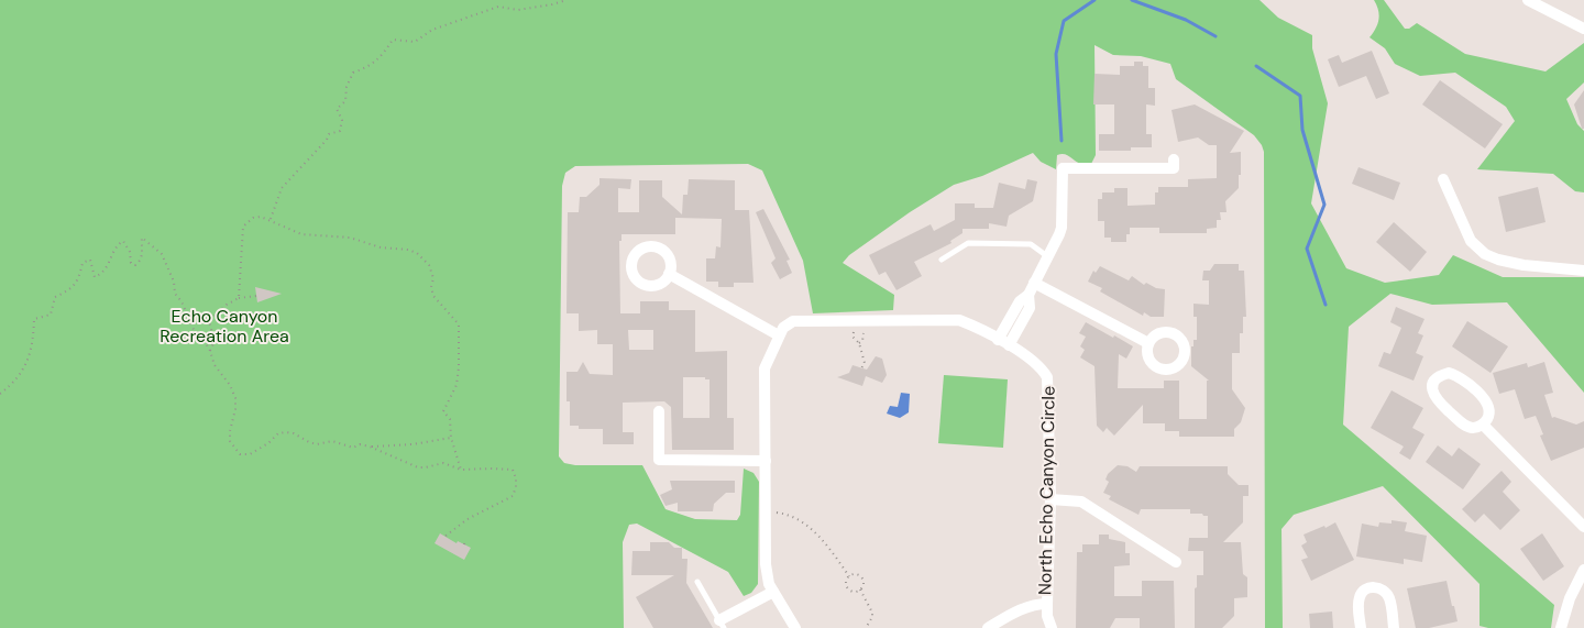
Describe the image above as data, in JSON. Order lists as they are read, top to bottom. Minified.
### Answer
{"streets":{"street":["North Echo Canyon Circle"]},"parks":["Echo Canyon Recreation Area"]}
